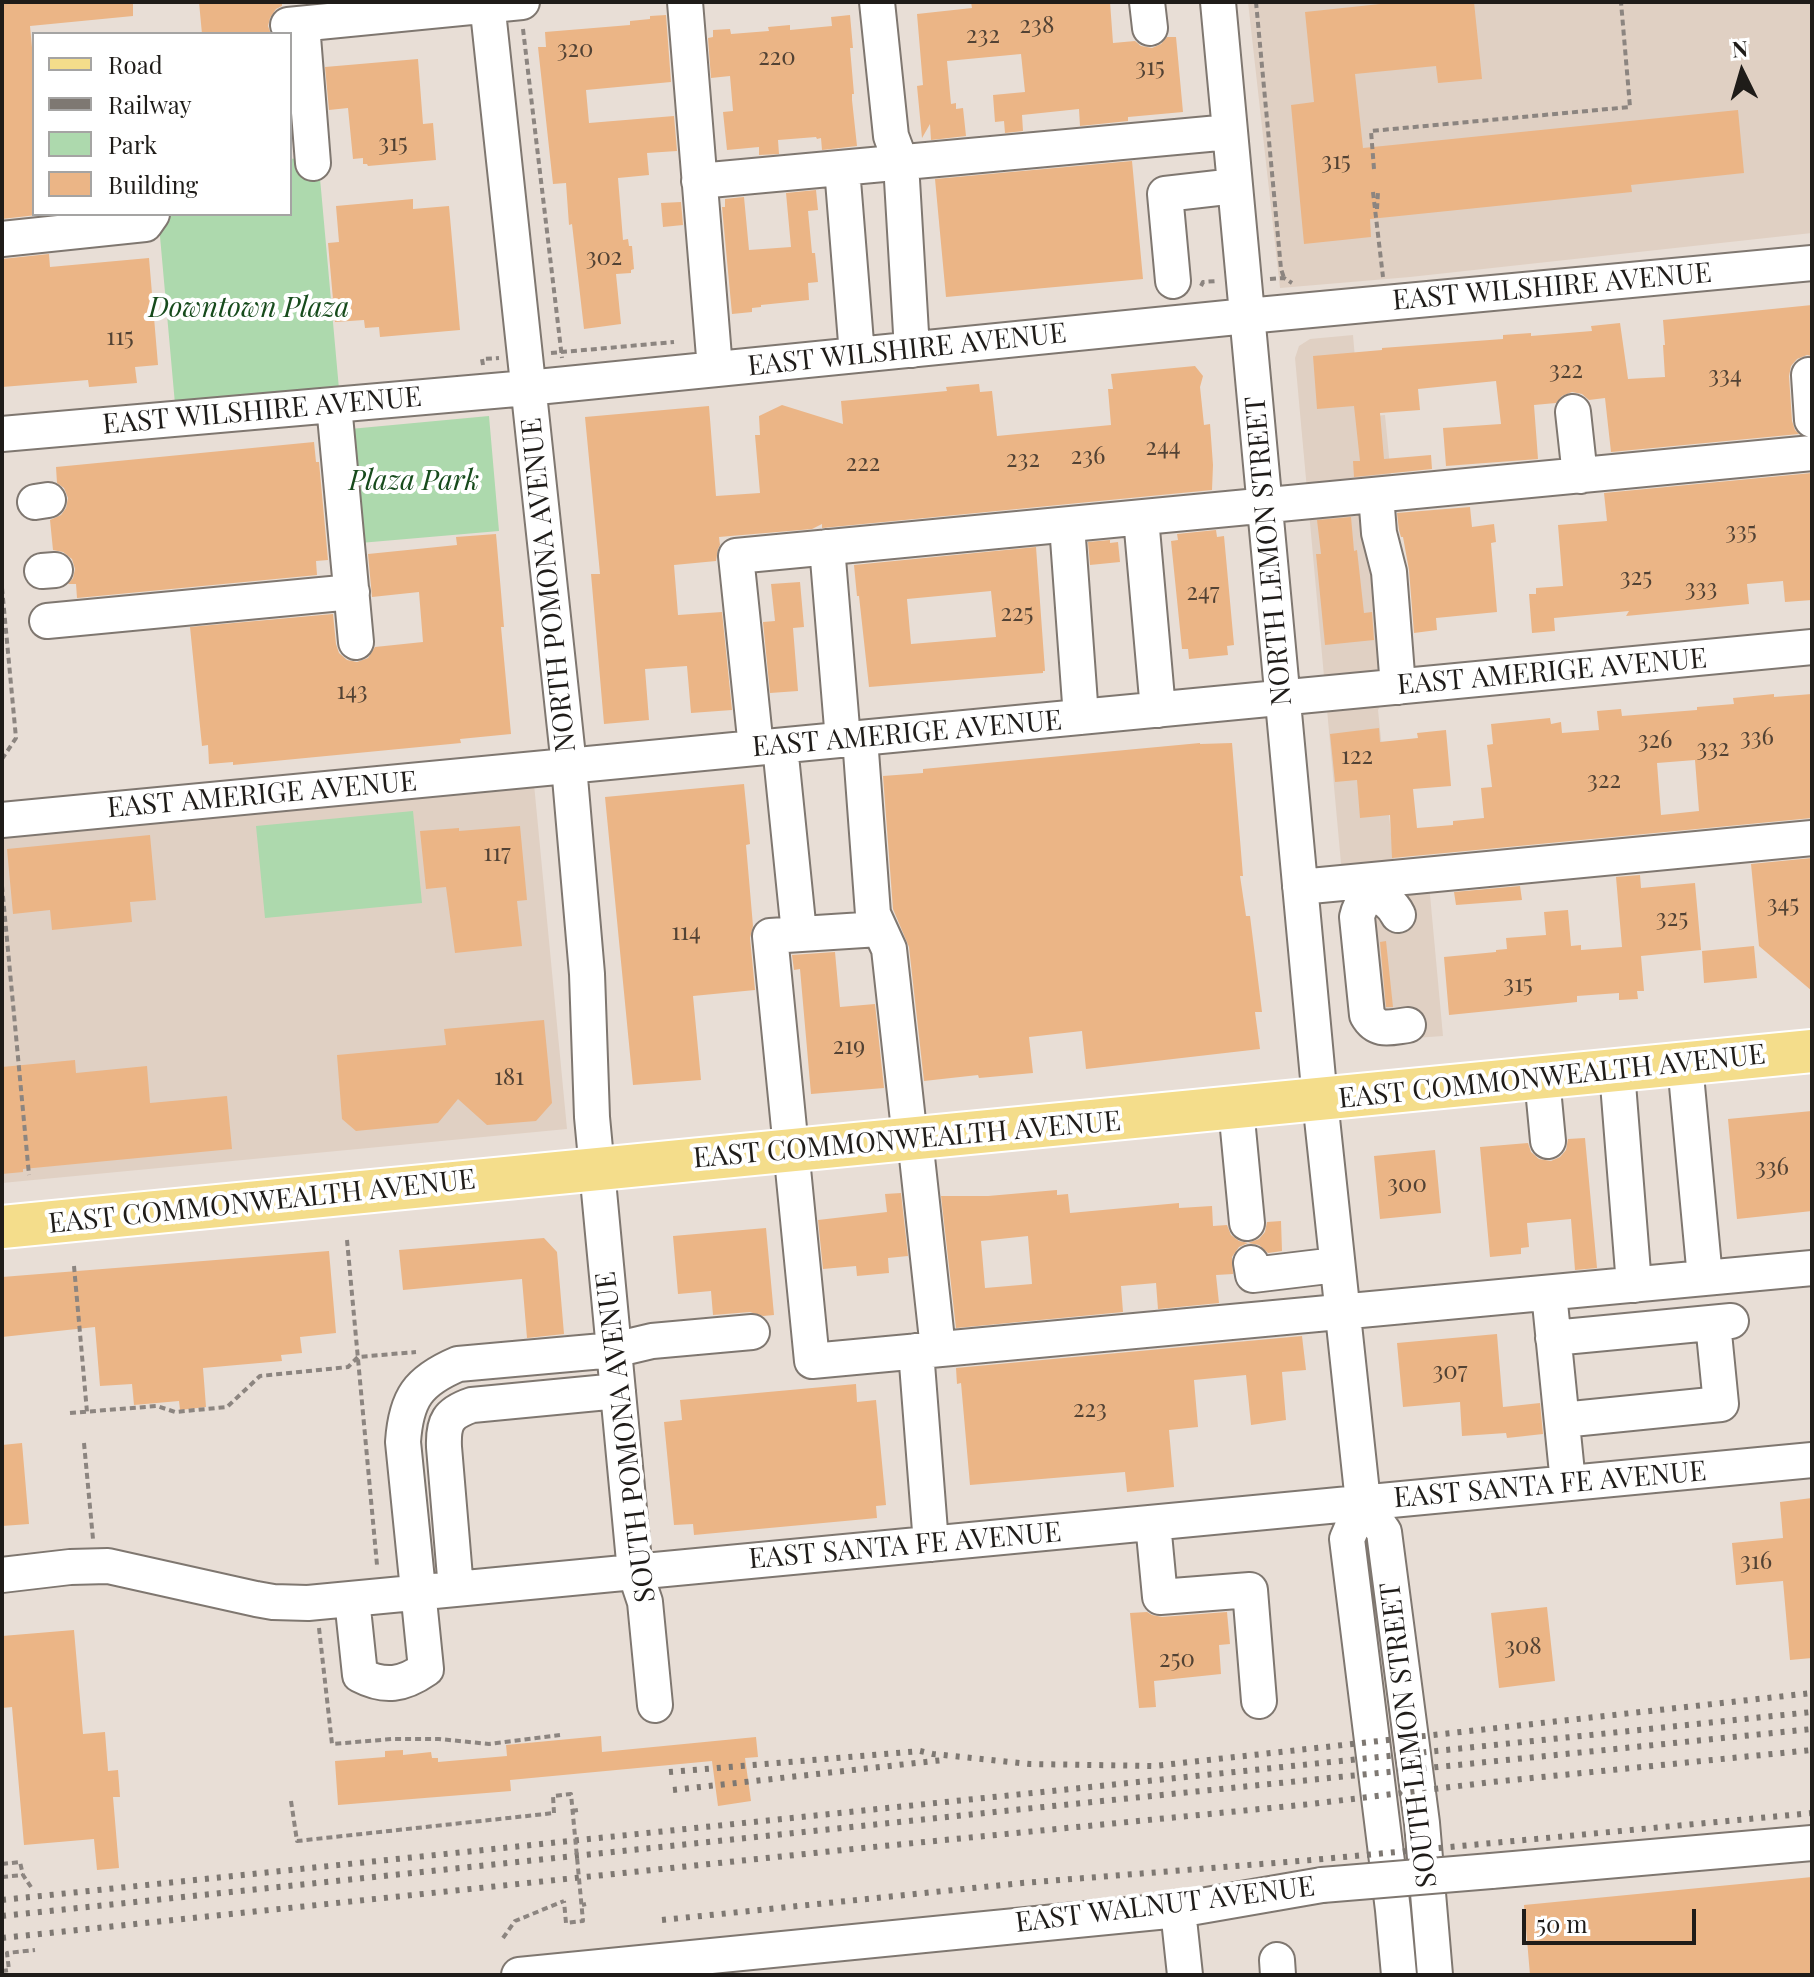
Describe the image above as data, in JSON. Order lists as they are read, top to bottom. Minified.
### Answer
{"streets":{"main road":["EAST COMMONWEALTH AVENUE"],"street":["EAST WILSHIRE AVENUE","NORTH LEMON STREET","NORTH POMONA AVENUE","EAST AMERIGE AVENUE","SOUTH POMONA AVENUE","EAST SANTA FE AVENUE","SOUTH LEMON STREET","EAST WALNUT AVENUE"]},"crossings":[["EAST WILSHIRE AVENUE","NORTH LEMON STREET"],["EAST WILSHIRE AVENUE","NORTH POMONA AVENUE"],["NORTH LEMON STREET","EAST AMERIGE AVENUE"],["NORTH LEMON STREET","EAST COMMONWEALTH AVENUE"],["NORTH LEMON STREET","SOUTH LEMON STREET"],["NORTH POMONA AVENUE","EAST AMERIGE AVENUE"],["NORTH POMONA AVENUE","EAST COMMONWEALTH AVENUE"],["NORTH POMONA AVENUE","SOUTH POMONA AVENUE"],["EAST COMMONWEALTH AVENUE","SOUTH POMONA AVENUE"],["EAST COMMONWEALTH AVENUE","SOUTH LEMON STREET"],["SOUTH POMONA AVENUE","EAST SANTA FE AVENUE"],["EAST SANTA FE AVENUE","SOUTH LEMON STREET"]],"parks":["Downtown Plaza","Plaza Park"],"house_numbers":["238","232","320","220","315","315","315","302","115","322","334","244","236","232","222","335","325","333","247","225","143","336","326","332","122","322","117","345","325","114","315","219","181","336","300","307","223","316","308","250"],"legend":["Road","Railway","Park","Building"],"scale_bar":"50 m","north":"top"}
